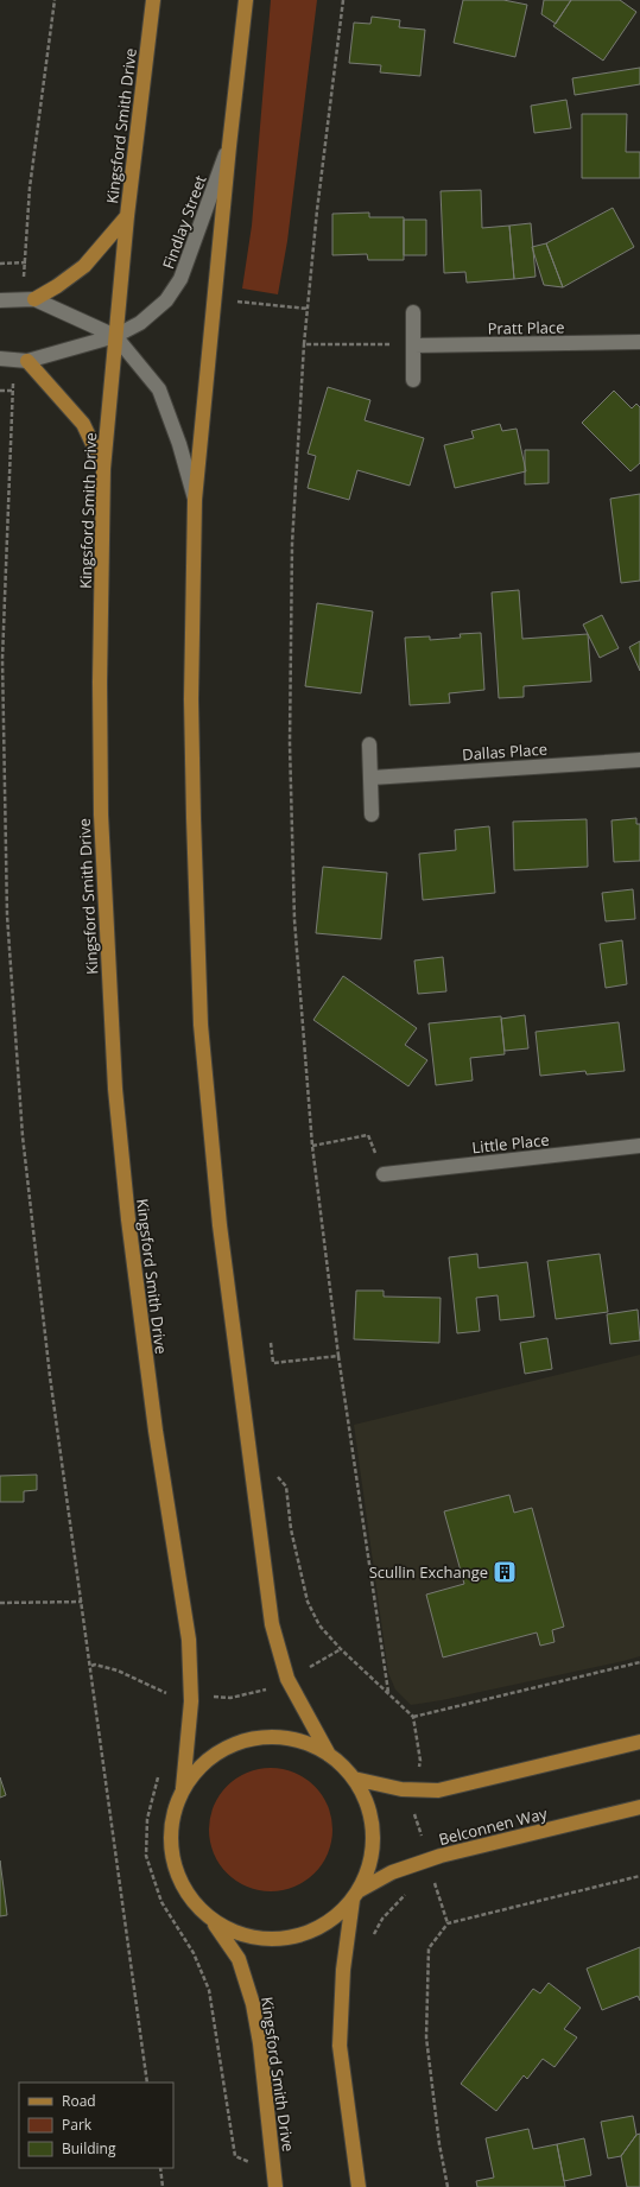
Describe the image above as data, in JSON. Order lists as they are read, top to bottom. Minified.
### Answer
{"streets":{"main road":["Kingsford Smith Drive","Belconnen Way"],"street":["Findlay Street","Pratt Place","Dallas Place","Little Place"]},"crossings":[["Kingsford Smith Drive","Findlay Street"]],"places":{"building":["Scullin Exchange"]},"legend":["Road","Park","Building"]}
